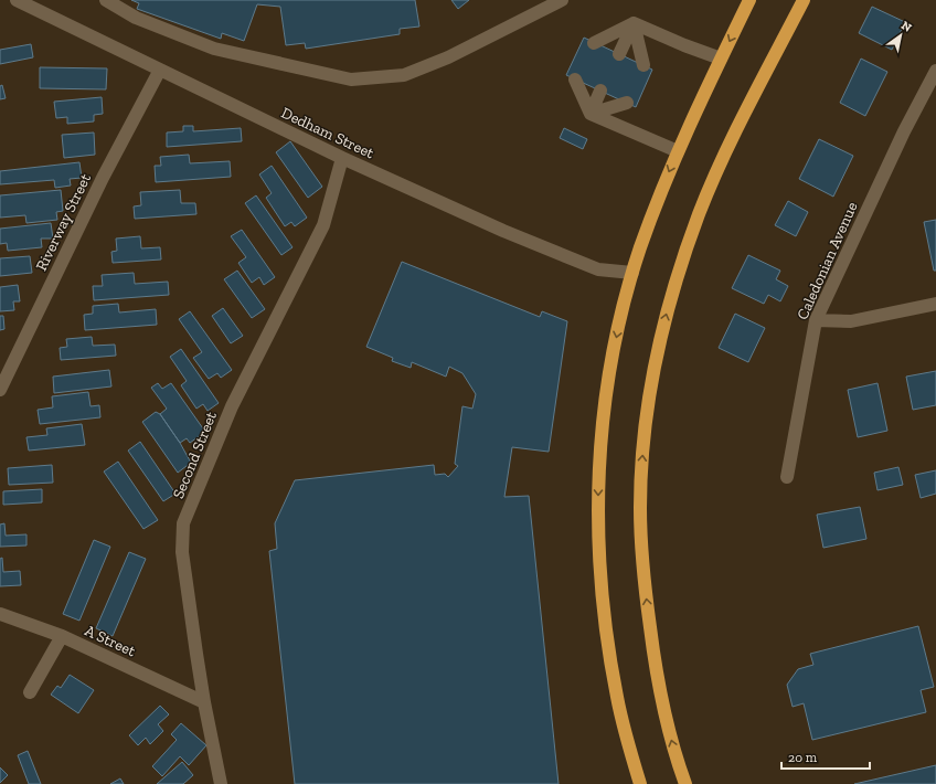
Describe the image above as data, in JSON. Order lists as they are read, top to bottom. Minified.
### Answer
{"streets":{"street":["Dedham Street","Riverway Street","Caledonian Avenue","Second Street","A Street"]},"crossings":[["Dedham Street","Riverway Street"],["Dedham Street","Second Street"],["Second Street","A Street"]],"scale_bar":"20 m","north":"top right"}
